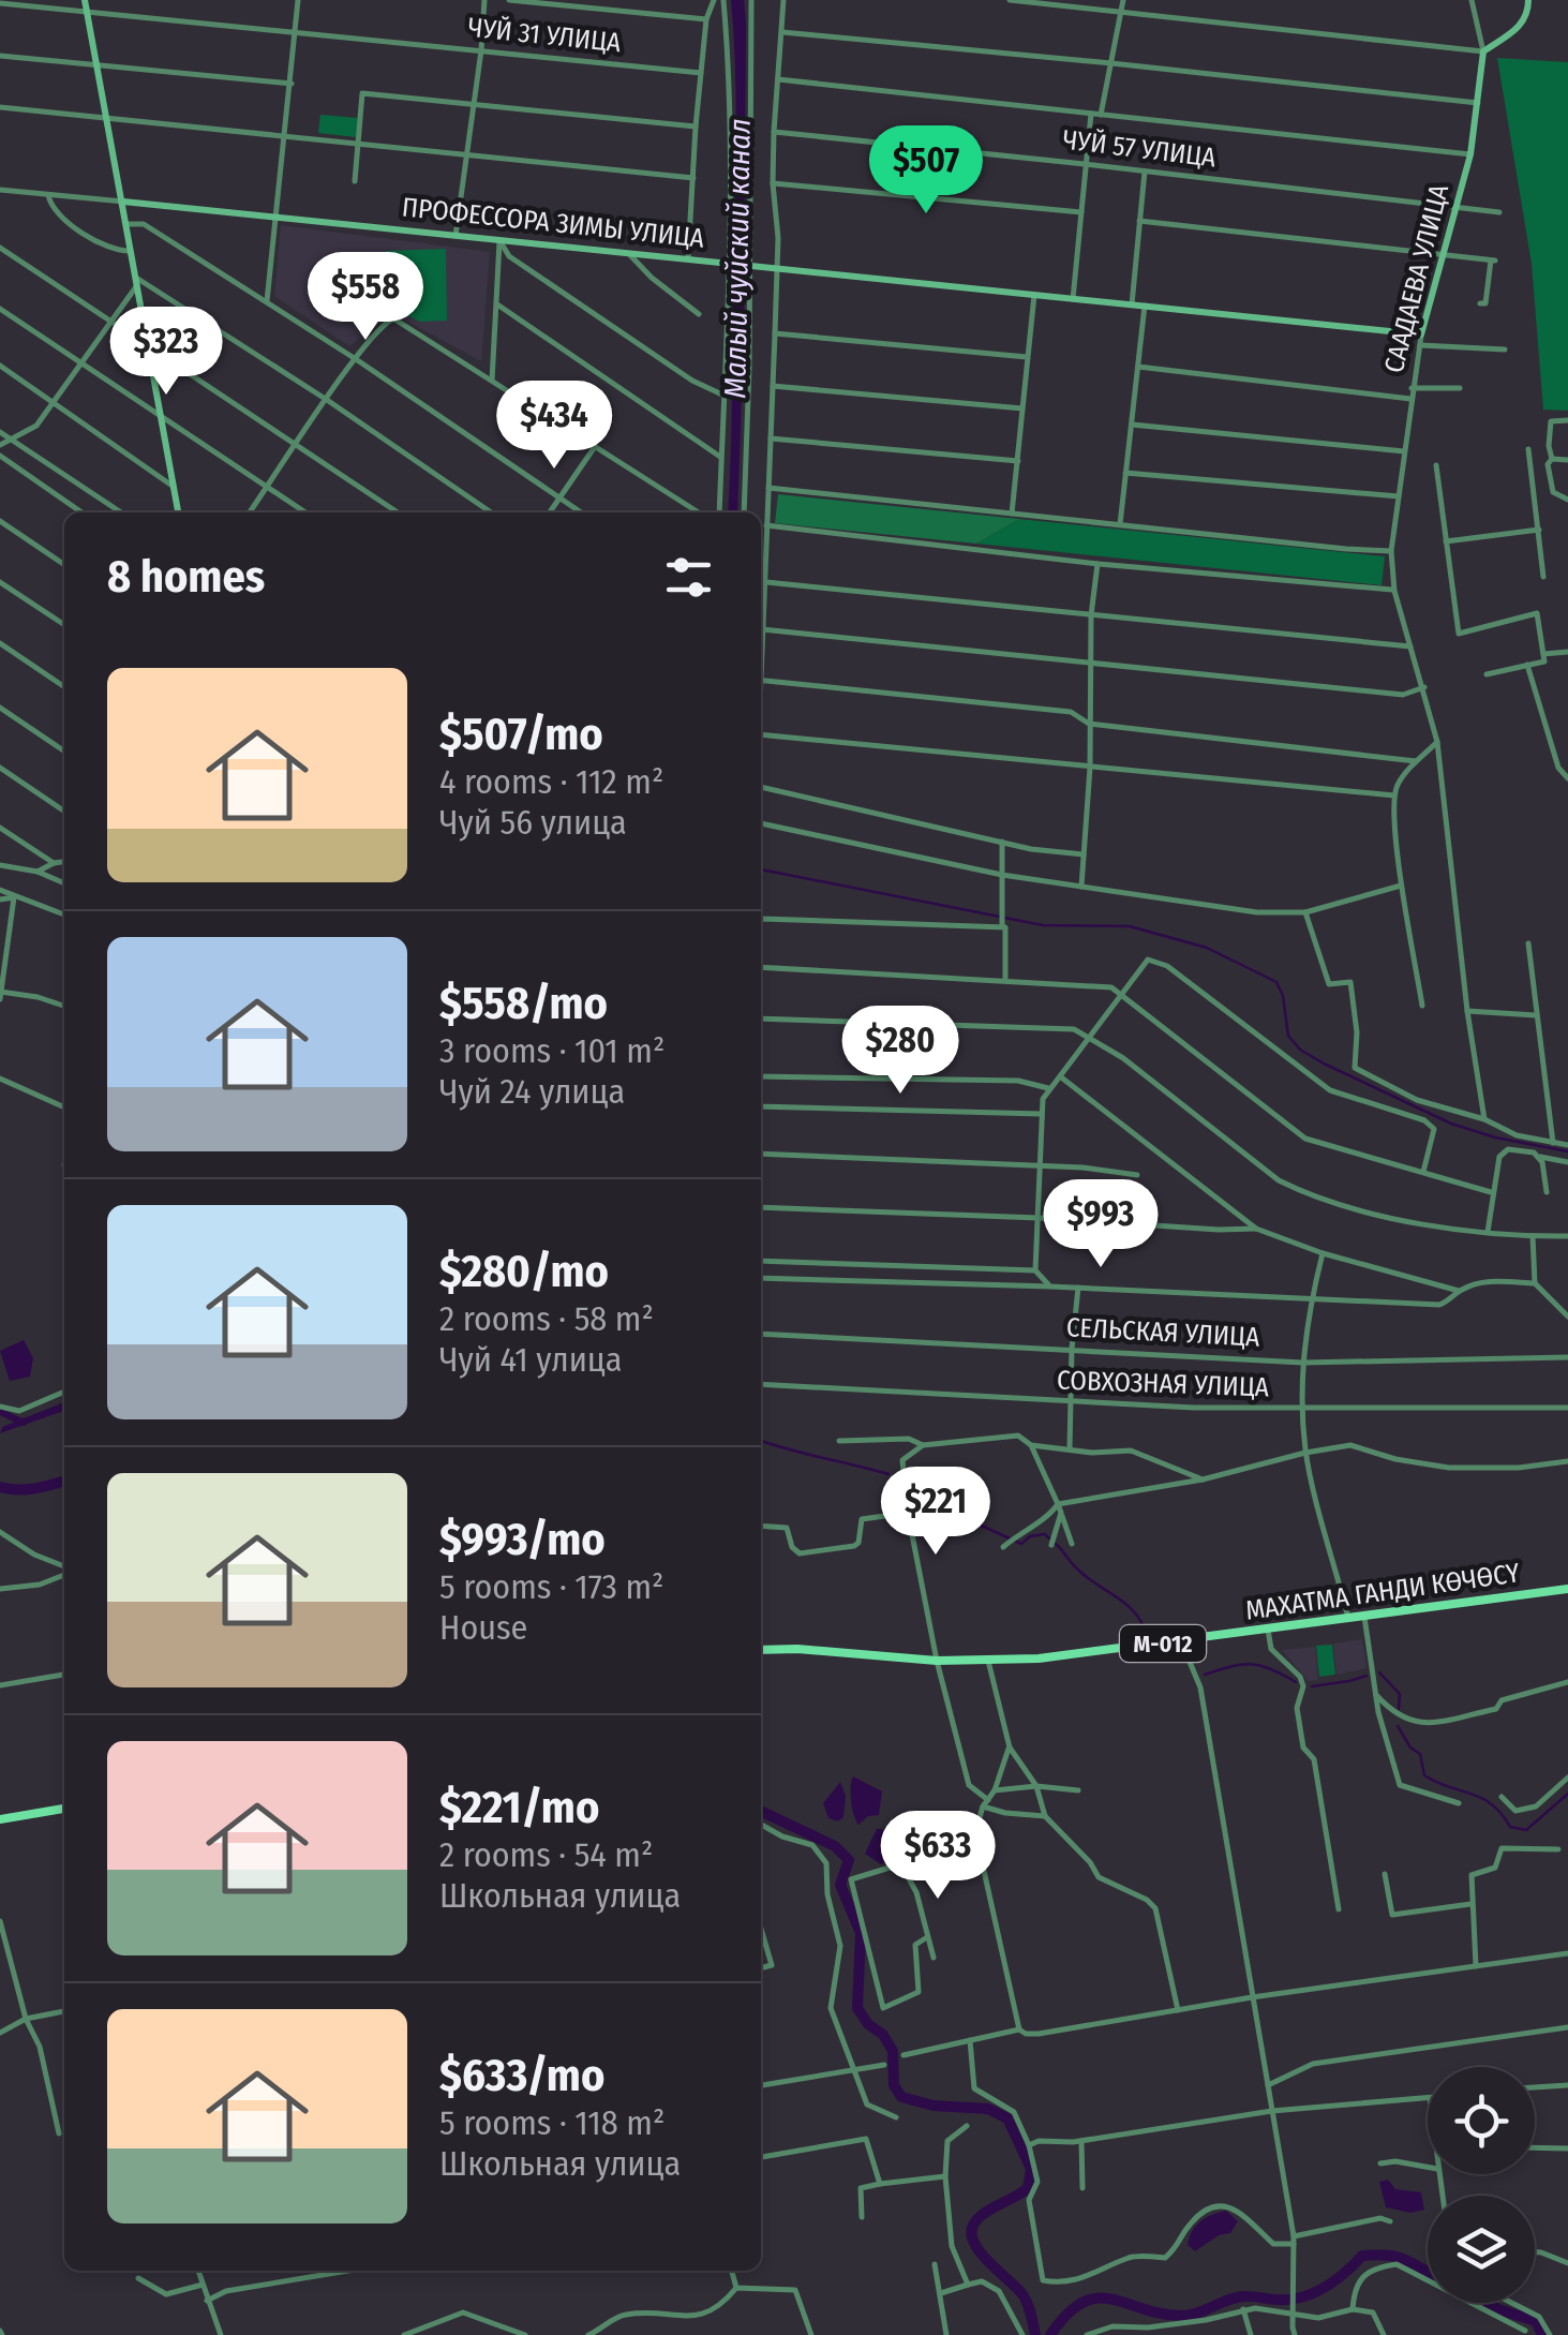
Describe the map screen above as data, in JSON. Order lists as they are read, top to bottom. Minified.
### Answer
{"streets":{"main road":["МАХАТМА ГАНДИ КӨЧӨСҮ","М-012"],"street":["ЧУЙ 31 УЛИЦА","ЧУЙ 57 УЛИЦА","ПРОФЕССОРА ЗИМЫ УЛИЦА","СААДАЕВА УЛИЦА","СЕЛЬСКАЯ УЛИЦА","СОВХОЗНАЯ УЛИЦА"]},"crossings":[["ЧУЙ 57 УЛИЦА","СААДАЕВА УЛИЦА"],["ПРОФЕССОРА ЗИМЫ УЛИЦА","СААДАЕВА УЛИЦА"]],"water":["Малый чуйский канал"],"page":{"price":["$507","$558","$323","$434","$280","$993","$221","$633"],"heading":"8 homes","list":[{"name":"$507/mo","note":"4 rooms · 112 m² · Чуй 56 улица"},{"name":"$558/mo","note":"3 rooms · 101 m² · Чуй 24 улица"},{"name":"$280/mo","note":"2 rooms · 58 m² · Чуй 41 улица"},{"name":"$993/mo","note":"5 rooms · 173 m² · House"},{"name":"$221/mo","note":"2 rooms · 54 m² · Школьная улица"},{"name":"$633/mo","note":"5 rooms · 118 m² · Школьная улица"}]}}
